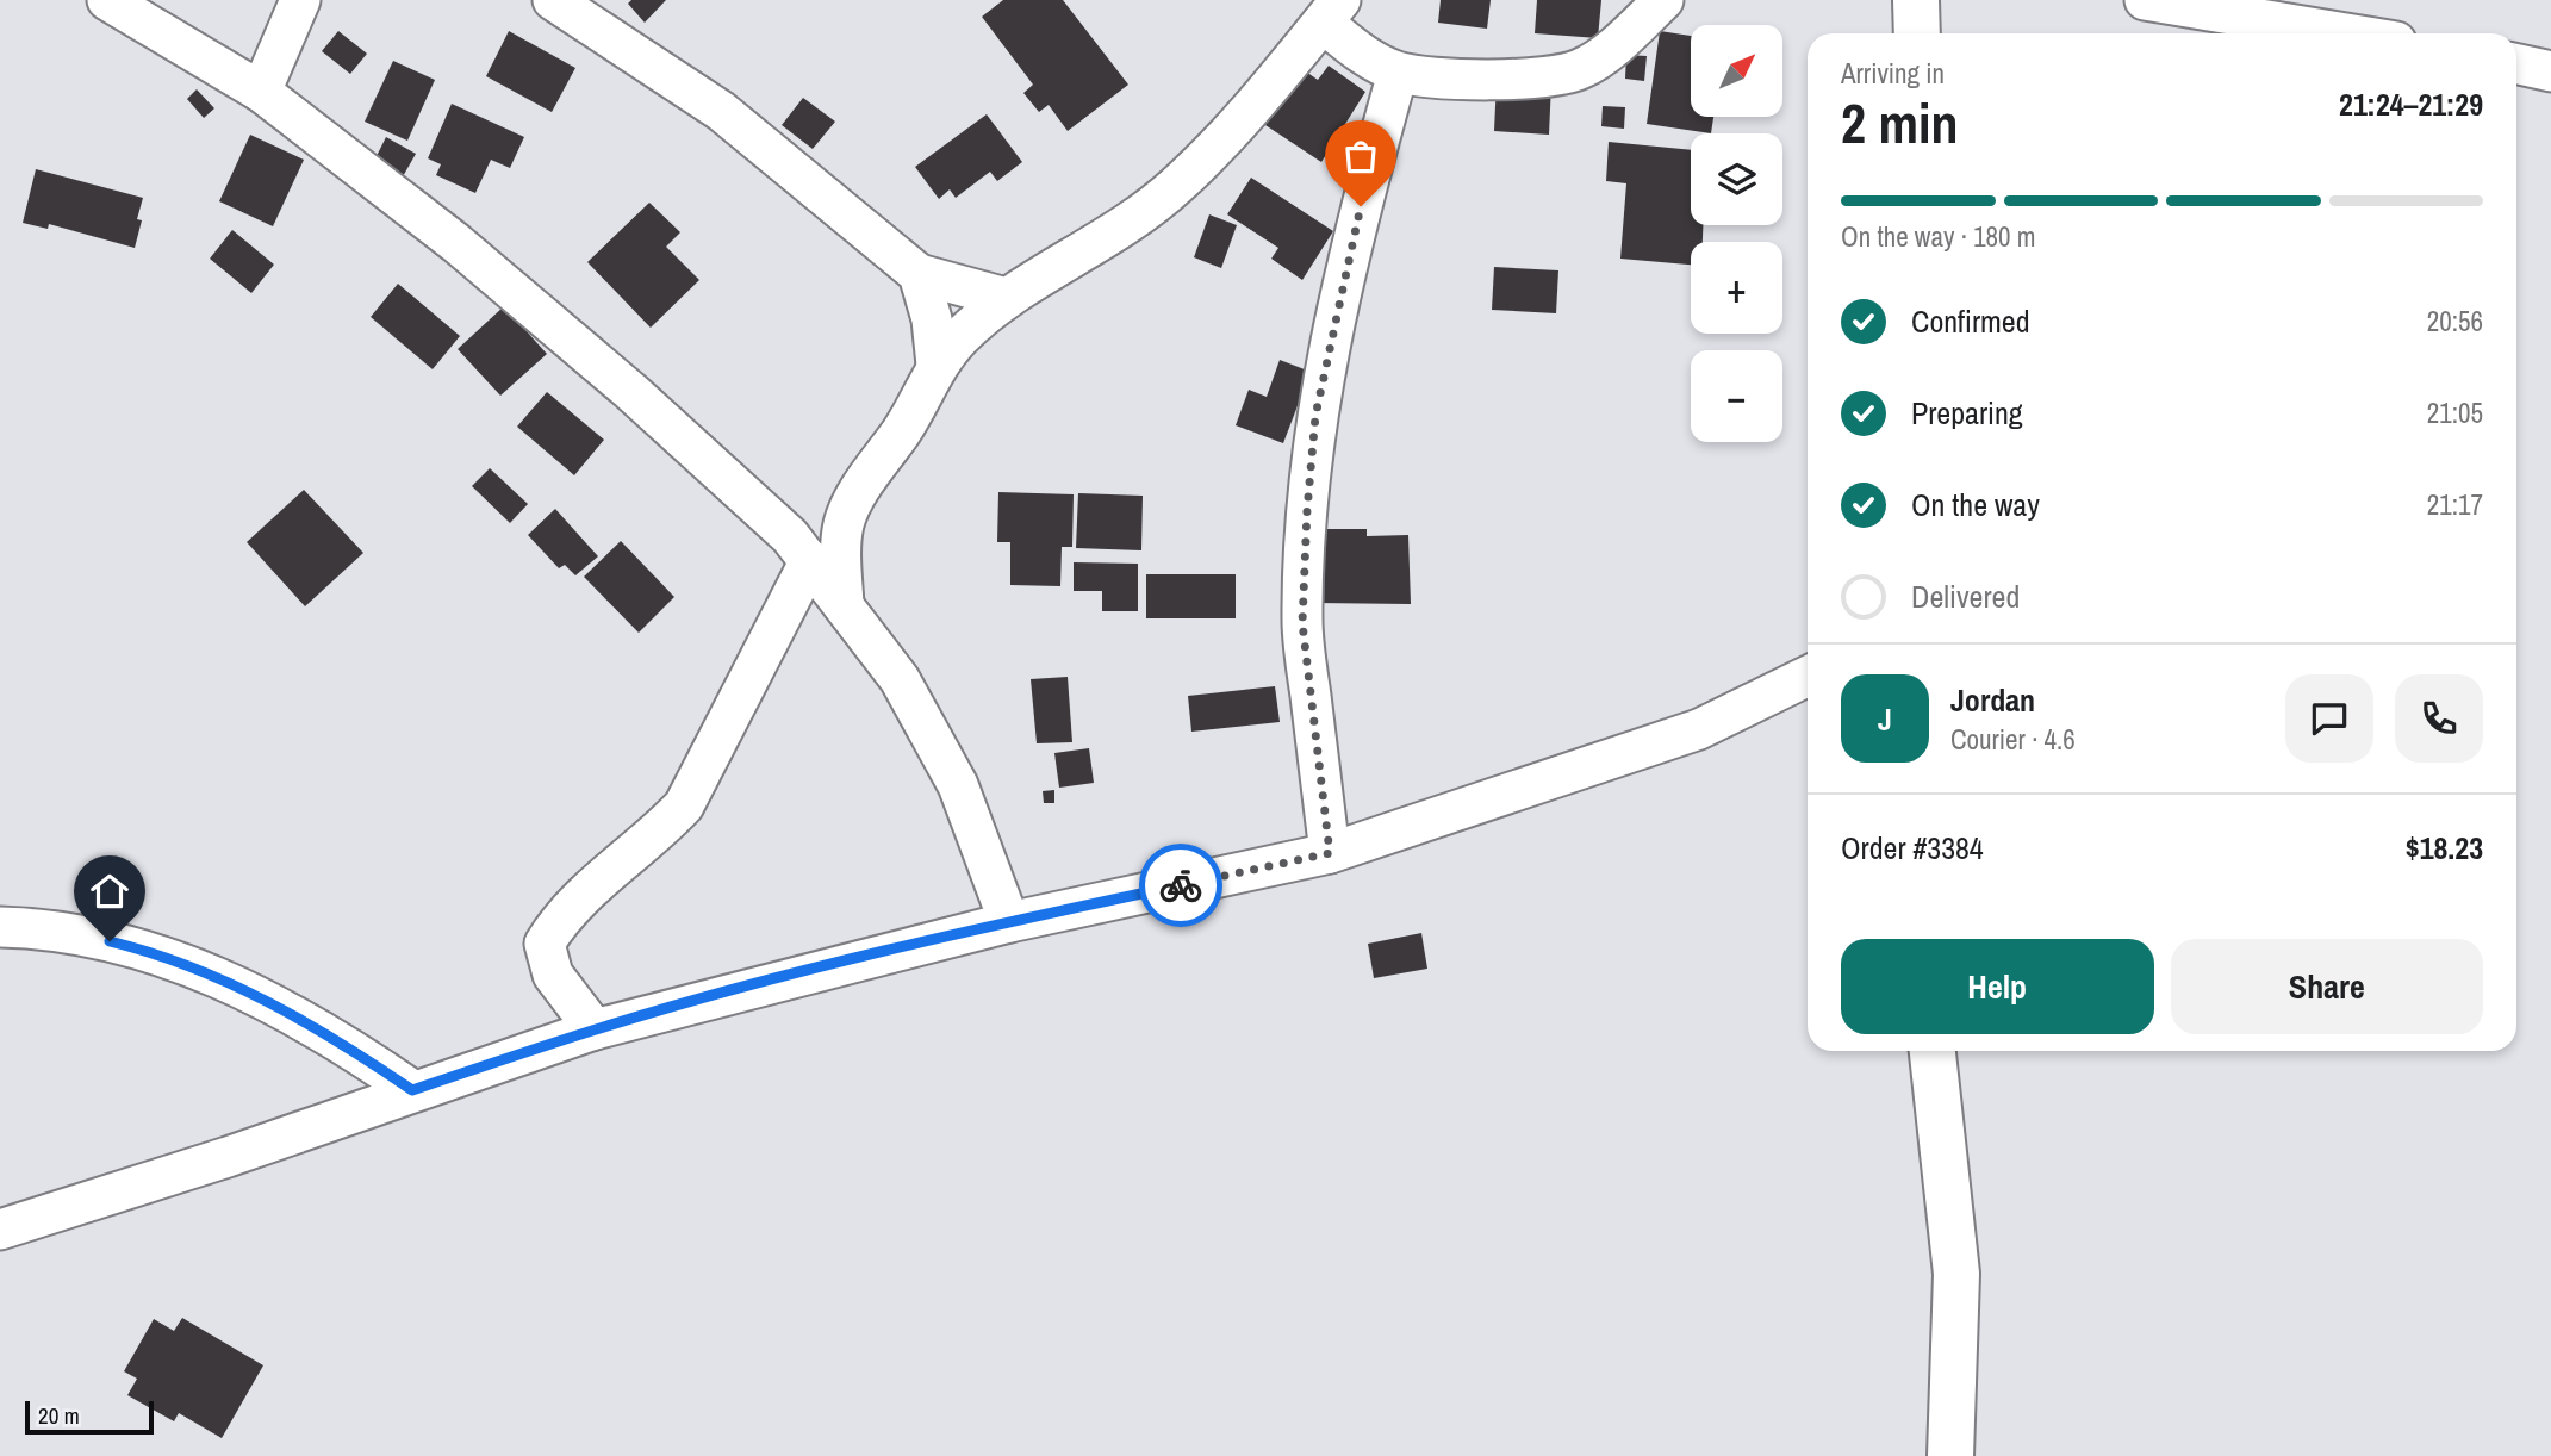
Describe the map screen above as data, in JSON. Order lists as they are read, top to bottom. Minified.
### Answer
{"scale_bar":"20 m","north":"top right","page":{"map_buttons":["+","−"],"heading":["2 min","Arriving in","21:24–21:29"],"panel":["Jordan","Courier · 4.6","Order #3384","$18.23"],"bar":"On the way · 180 m","list":[["Confirmed","20:56"],["Preparing","21:05"],["On the way","21:17"],"Delivered"],"round":"J","buttons":["Help","Share"],"scale":"20 m"}}
